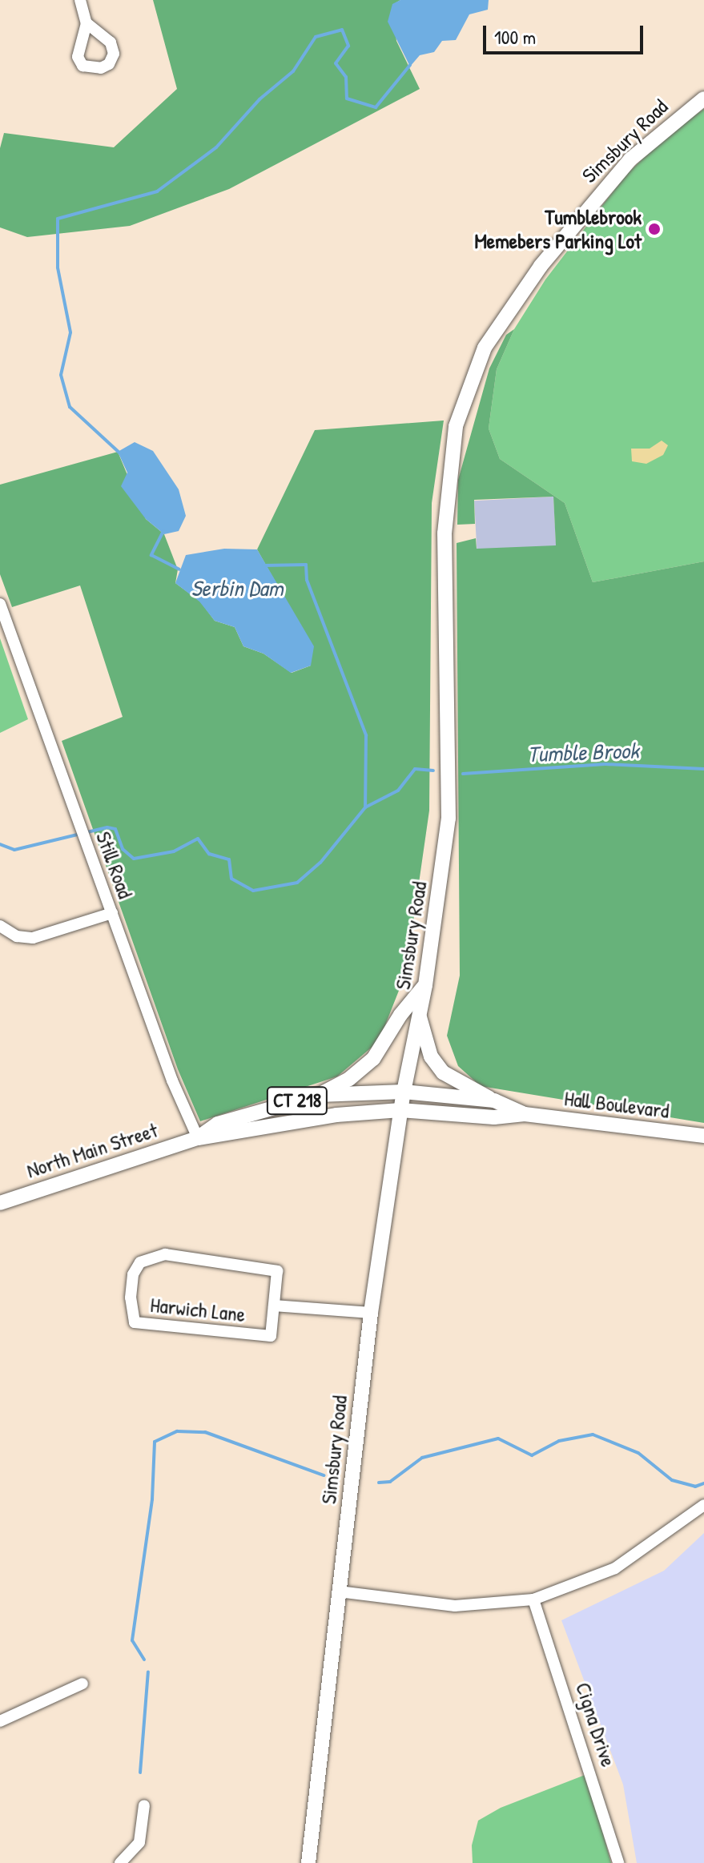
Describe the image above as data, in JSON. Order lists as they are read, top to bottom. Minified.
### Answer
{"streets":{"main road":["Simsbury Road","CT 218","Hall Boulevard","North Main Street"],"street":["Still Road","Harwich Lane","Cigna Drive"]},"crossings":[["Simsbury Road","Hall Boulevard"],["Simsbury Road","North Main Street"],["Simsbury Road","Harwich Lane"],["Still Road","North Main Street"],["Hall Boulevard","North Main Street"]],"water":["Serbin Dam","Tumble Brook"],"places":["Tumblebrook Memebers Parking Lot"],"scale_bar":"100 m"}
